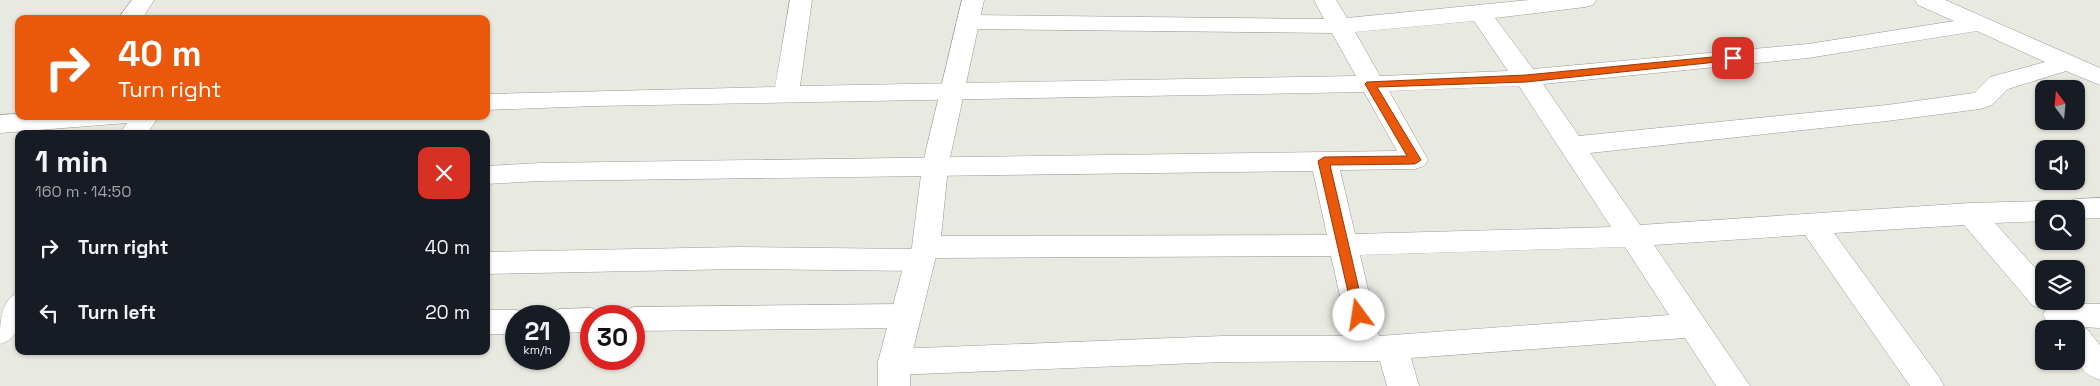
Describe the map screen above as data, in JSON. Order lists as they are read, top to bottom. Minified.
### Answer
{"north":"top","page":{"turn":["40 m","Turn right"],"map_buttons":"+","heading":["1 min","160 m · 14:50"],"list":[{"name":"Turn right","value":"40 m"},{"name":"Turn left","value":"20 m"}],"speed":"21 km/h","limit":"30"}}
